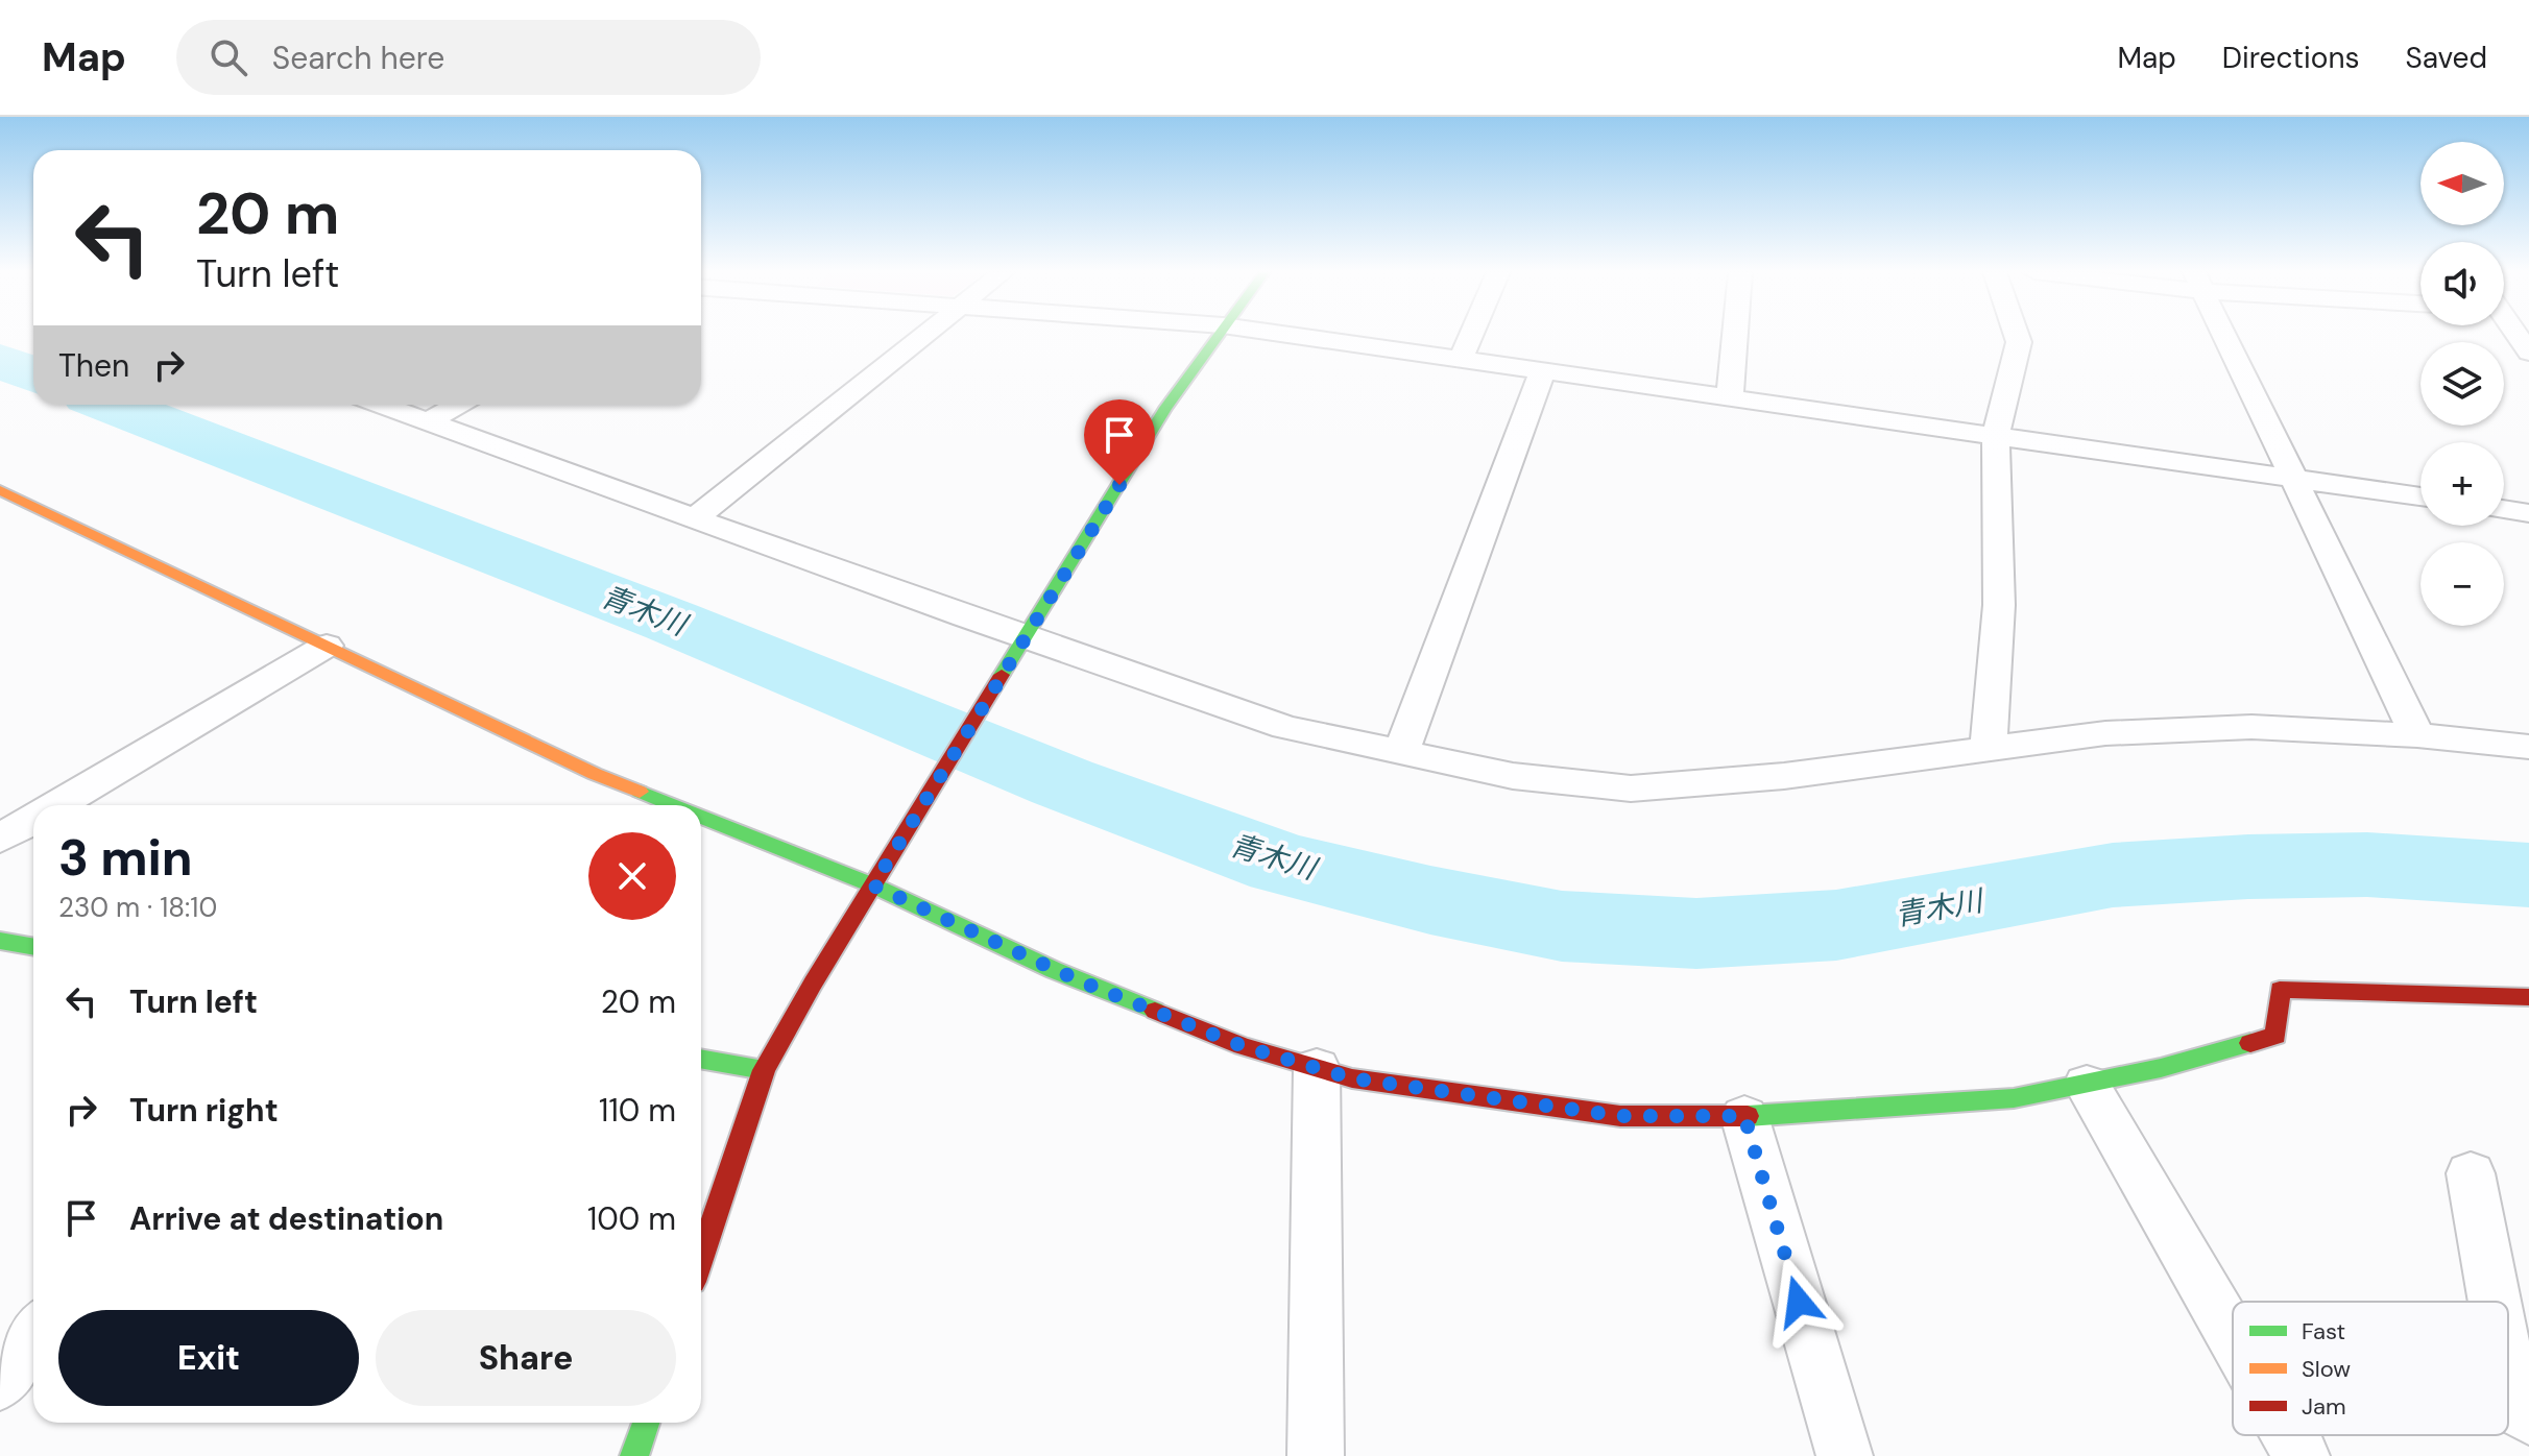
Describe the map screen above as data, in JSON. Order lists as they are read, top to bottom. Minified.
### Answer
{"water":["青木川"],"legend":["Fast","Slow","Jam"],"north":"left","page":{"header":"Map","search":"Search here","nav":["Map","Directions","Saved"],"map_buttons":["+","−"],"turn":["20 m","Turn left"],"then":"Then","heading":["3 min","230 m · 18:10"],"list":[{"name":"Turn left","value":"20 m"},{"name":"Turn right","value":"110 m"},{"name":"Arrive at destination","value":"100 m"}],"buttons":["Exit","Share"]}}
